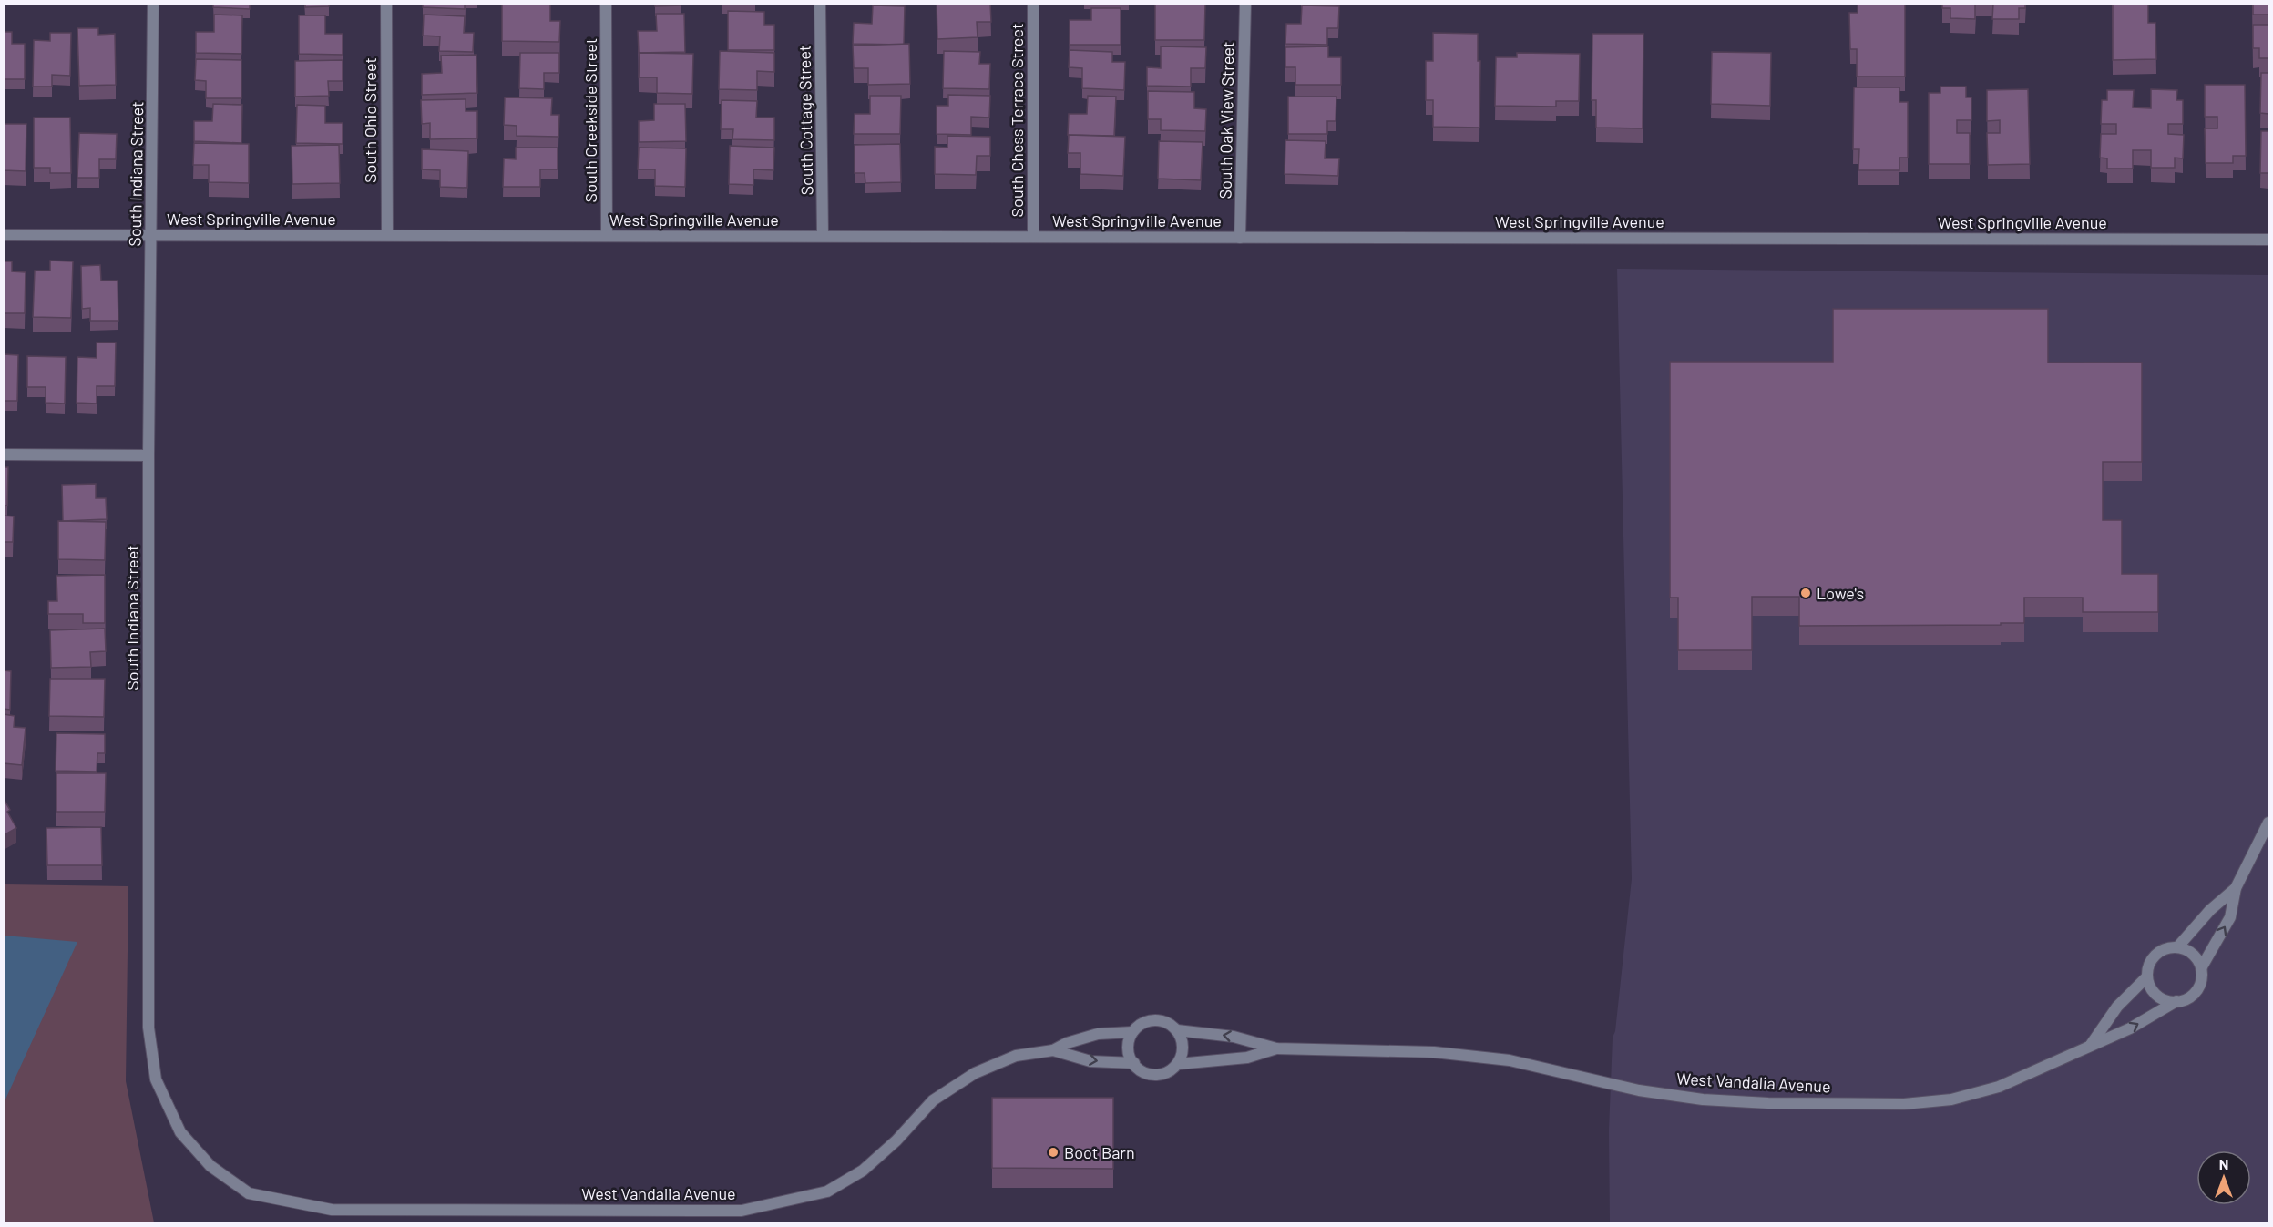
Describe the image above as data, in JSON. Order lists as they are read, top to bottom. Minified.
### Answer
{"streets":{"street":["South Ohio Street","South Creekside Street","South Cottage Street","South Chess Terrace Street","South Oak View Street","South Indiana Street","West Springville Avenue","West Vandalia Avenue"]},"crossings":[["South Ohio Street","West Springville Avenue"],["South Creekside Street","West Springville Avenue"],["South Cottage Street","West Springville Avenue"],["South Chess Terrace Street","West Springville Avenue"],["South Oak View Street","West Springville Avenue"],["South Indiana Street","West Springville Avenue"],["South Indiana Street","West Vandalia Avenue"]],"places":["Lowe's","Boot Barn"],"north":"top"}
